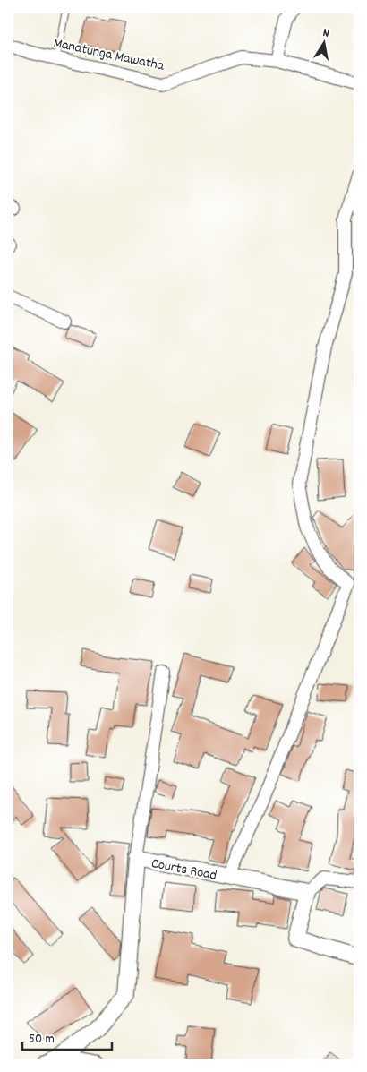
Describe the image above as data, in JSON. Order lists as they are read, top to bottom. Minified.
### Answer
{"streets":{"street":["Manatunga Mawatha","Courts Road"]},"scale_bar":"50 m","north":"top"}
